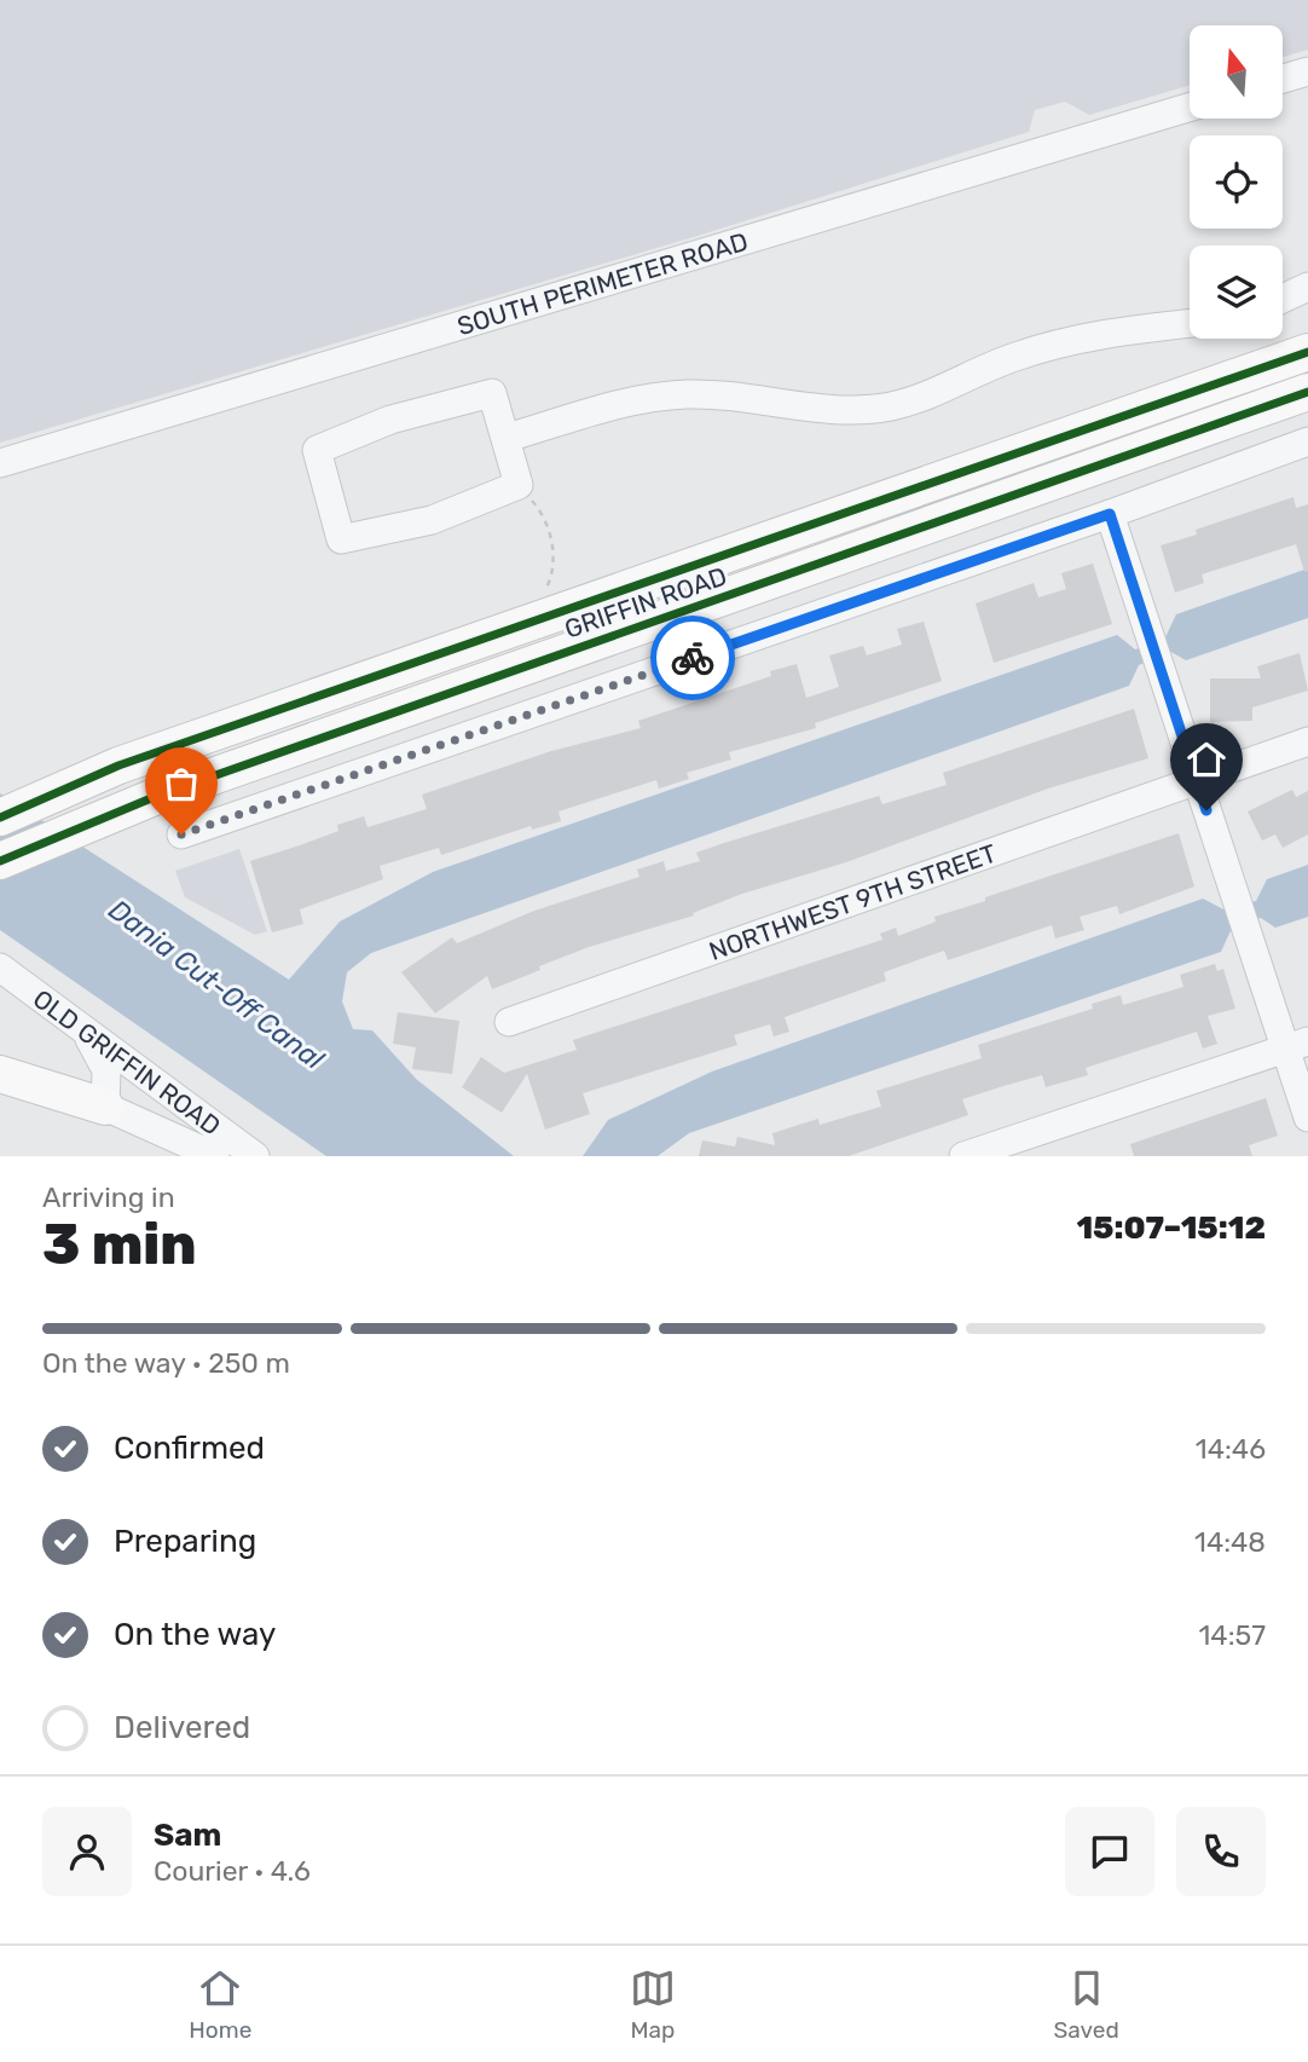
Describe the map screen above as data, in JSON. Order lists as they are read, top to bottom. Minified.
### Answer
{"streets":{"main road":["GRIFFIN ROAD"],"street":["SOUTH PERIMETER ROAD","NORTHWEST 9TH STREET","OLD GRIFFIN ROAD"]},"water":["Dania Cut-Off Canal"],"north":"top","page":{"heading":["3 min","Arriving in","15:07–15:12"],"panel":["Sam","Courier · 4.6"],"bar":"On the way · 250 m","list":[["Confirmed","14:46"],["Preparing","14:48"],["On the way","14:57"],"Delivered"],"tabs":["Home","Map","Saved"]}}
